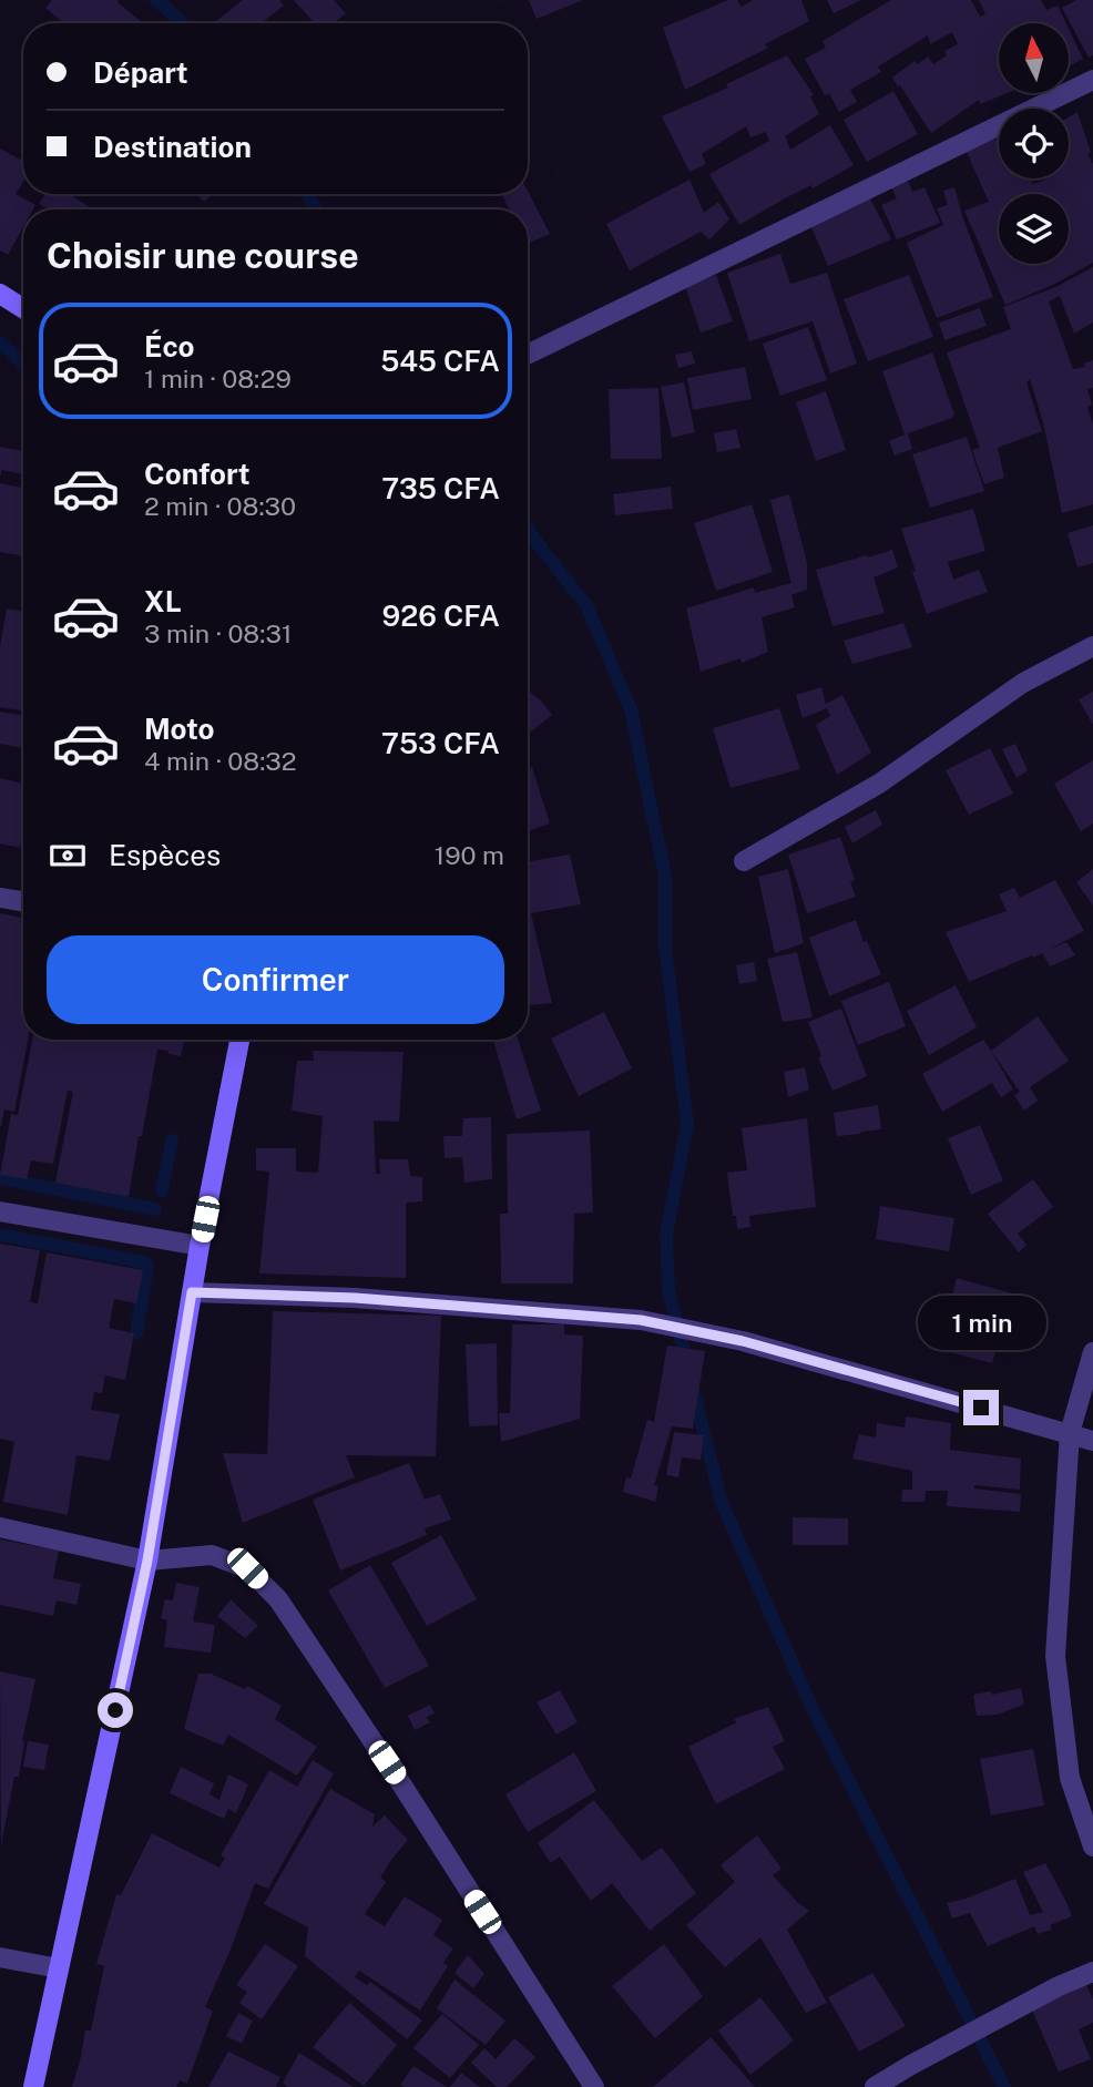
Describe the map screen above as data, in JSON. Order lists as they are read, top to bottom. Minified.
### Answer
{"north":"top","page":{"banner":["Départ","Destination"],"heading":"Choisir une course","list":[{"name":"Éco","note":"1 min · 08:29","value":"545 CFA"},{"name":"Confort","note":"2 min · 08:30","value":"735 CFA"},{"name":"XL","note":"3 min · 08:31","value":"926 CFA"},{"name":"Moto","note":"4 min · 08:32","value":"753 CFA"}],"pay":["Espèces","190 m"],"buttons":"Confirmer","bubble":"1 min"}}
